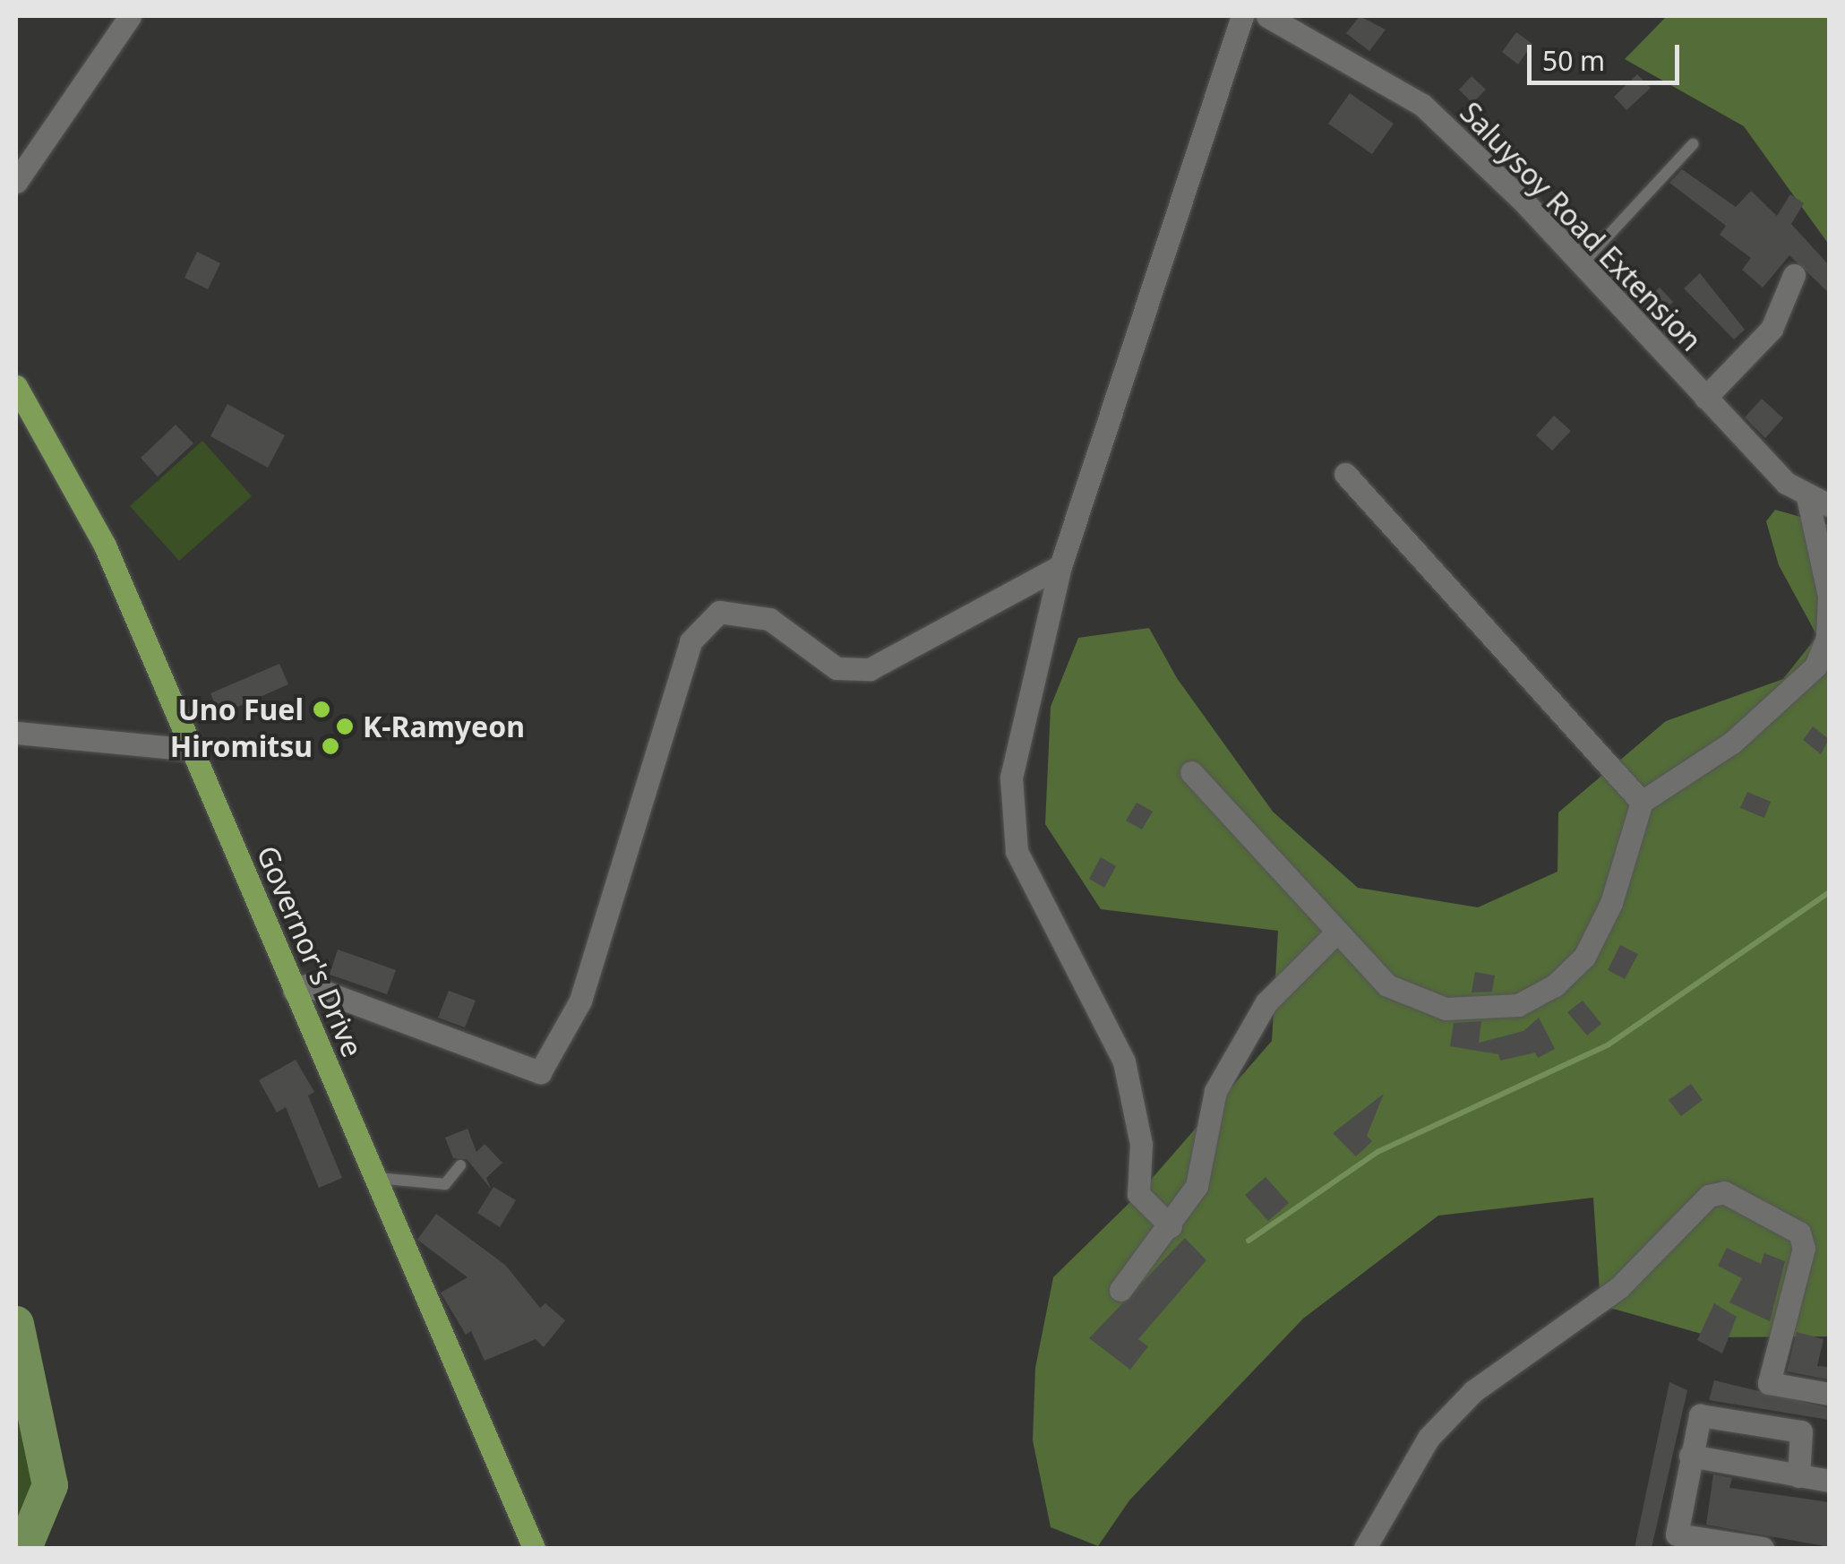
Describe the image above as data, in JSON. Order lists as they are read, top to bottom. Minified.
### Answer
{"streets":{"main road":["Governor's Drive"],"street":["Saluysoy Road Extension"]},"places":["Uno Fuel","K-Ramyeon","Hiromitsu"],"scale_bar":"50 m"}
